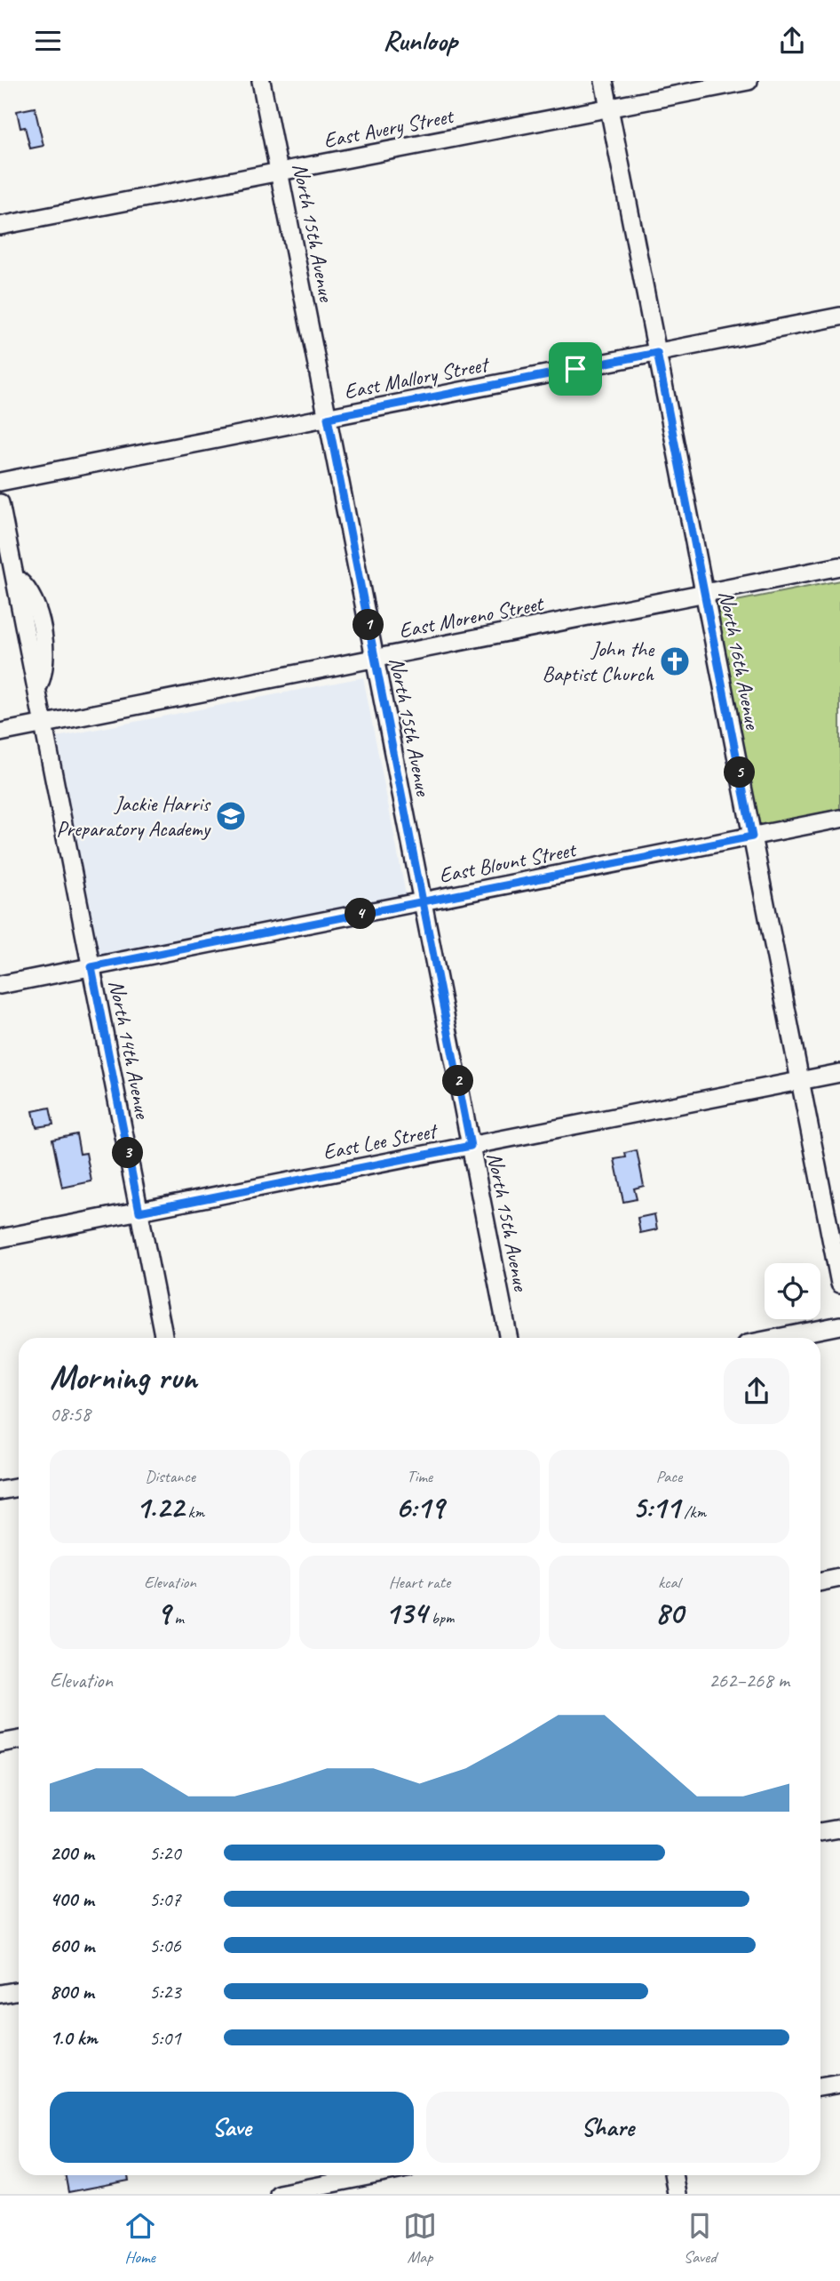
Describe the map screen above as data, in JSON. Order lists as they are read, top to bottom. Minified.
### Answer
{"streets":{"street":["East Avery Street","North 15th Avenue","East Mallory Street","East Moreno Street","North 16th Avenue","East Blount Street","North 14th Avenue","East Lee Street"]},"crossings":[["East Avery Street","North 15th Avenue"],["East Avery Street","North 16th Avenue"],["North 15th Avenue","East Mallory Street"],["North 15th Avenue","East Moreno Street"],["North 15th Avenue","East Blount Street"],["North 15th Avenue","East Lee Street"],["East Mallory Street","North 16th Avenue"],["East Moreno Street","North 16th Avenue"],["East Moreno Street","North 14th Avenue"],["North 16th Avenue","East Blount Street"],["North 16th Avenue","East Lee Street"],["East Blount Street","North 14th Avenue"],["North 14th Avenue","East Lee Street"]],"places":{"church":["John the Baptist Church"],"school or university":["Jackie Harris Preparatory Academy"]},"page":{"header":"Runloop","pins":["1","5","4","2","3"],"heading":["Morning run","08:58"],"stats":[["Distance","1.22 km"],["Time","6:19"],["Pace","5:11 /km"],["Elevation","9 m"],["Heart rate","134 bpm"],["kcal","80"]],"chart":["Elevation","262–268 m"],"list":[{"name":"200 m","note":"5:20"},{"name":"400 m","note":"5:07"},{"name":"600 m","note":"5:06"},{"name":"800 m","note":"5:23"},{"name":"1.0 km","note":"5:01"}],"buttons":["Save","Share"],"tabs":["Home","Map","Saved"]}}
